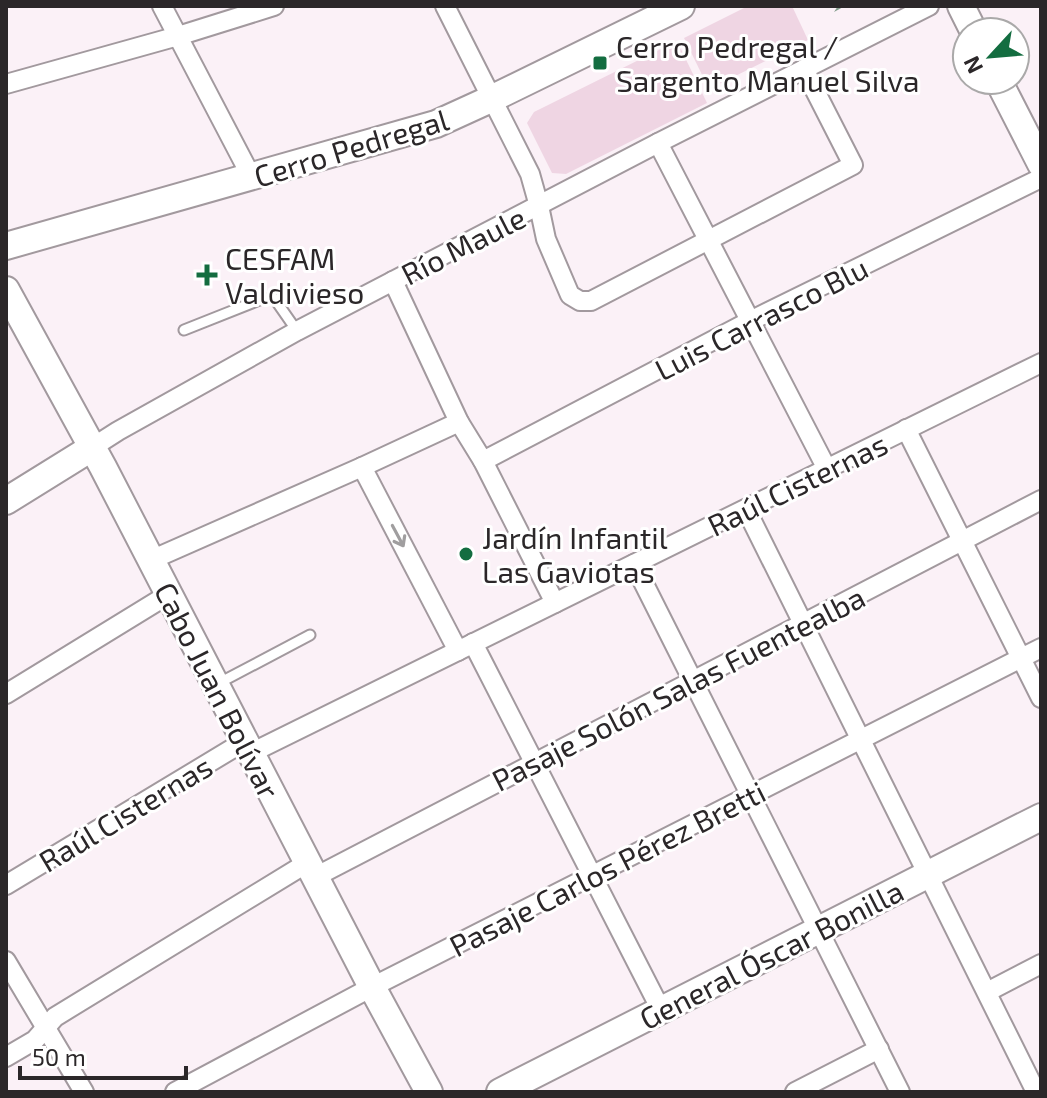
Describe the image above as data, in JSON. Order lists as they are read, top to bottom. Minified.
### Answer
{"streets":{"street":["Cerro Pedregal","Río Maule","Luis Carrasco Blu","Raúl Cisternas","Pasaje Solón Salas Fuentealba","Cabo Juan Bolívar","Pasaje Carlos Pérez Bretti","General Óscar Bonilla"]},"crossings":[["Río Maule","Cabo Juan Bolívar"],["Raúl Cisternas","Cabo Juan Bolívar"],["Pasaje Solón Salas Fuentealba","Cabo Juan Bolívar"],["Cabo Juan Bolívar","Pasaje Carlos Pérez Bretti"]],"places":{"transit":["Cerro Pedregal / Sargento Manuel Silva"],"health":["CESFAM Valdivieso"],"other":["Jardín Infantil Las Gaviotas"]},"scale_bar":"50 m","north":"bottom left"}
